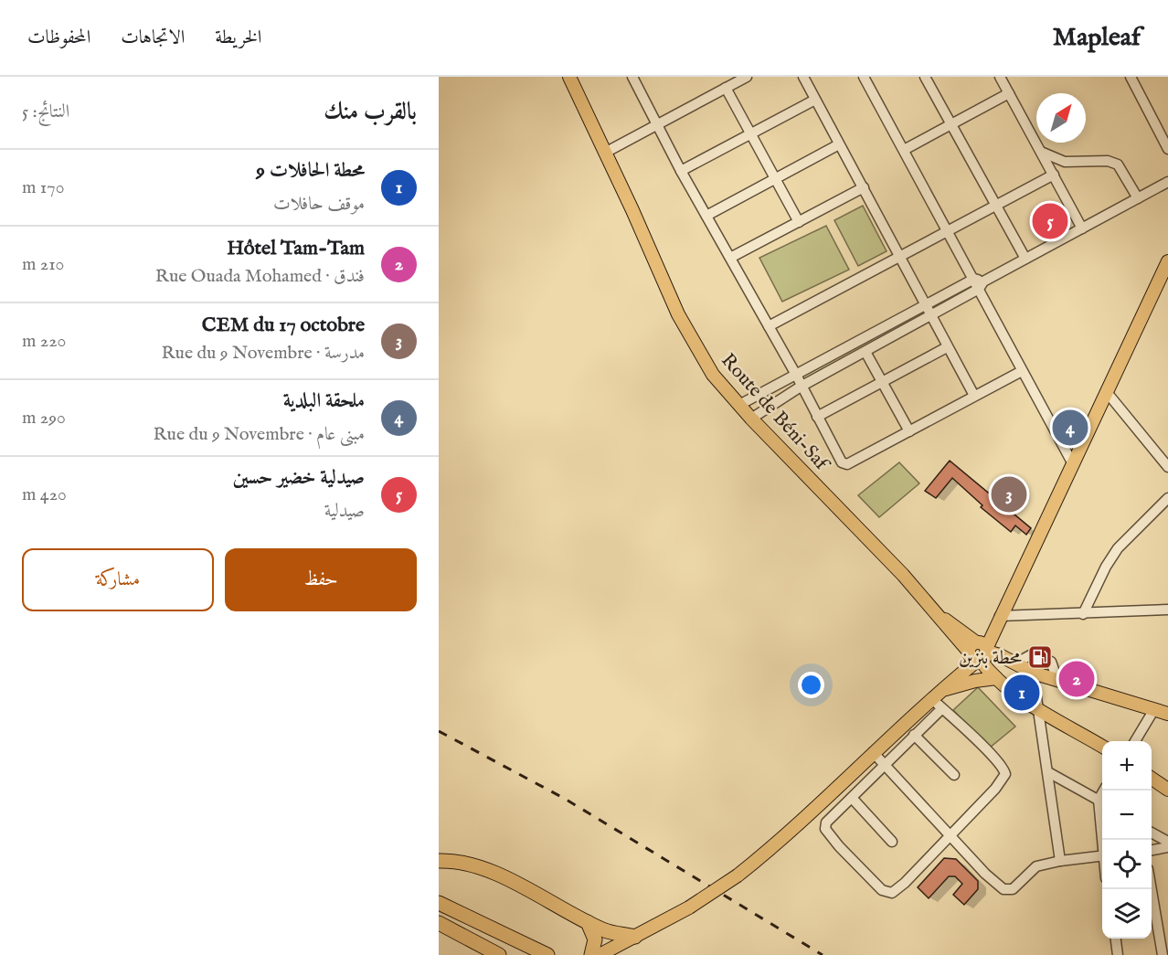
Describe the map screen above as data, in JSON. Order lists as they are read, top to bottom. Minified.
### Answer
{"streets":{"main road":["Route de Béni-Saf"]},"places":{"fuel station":["محطة بنزين"]},"north":"top right","page":{"header":"Mapleaf","nav":["الخريطة","الاتجاهات","المحفوظات"],"heading":["بالقرب منك","النتائج: 5"],"list":[{"mark":"1","name":"محطة الحافلات 9","note":"موقف حافلات","value":"170 m"},{"mark":"2","name":"Hôtel Tam-Tam","note":"فندق · Rue Ouada Mohamed","value":"210 m"},{"mark":"3","name":"CEM du 17 octobre","note":"مدرسة · Rue du 9 Novembre","value":"220 m"},{"mark":"4","name":"ملحقة البلدية","note":"مبنى عام · Rue du 9 Novembre","value":"290 m"},{"mark":"5","name":"صيدلية خضير حسين","note":"صيدلية","value":"420 m"}],"pins":["5","4","3","2","1"],"buttons":["حفظ","مشاركة"],"map_buttons":["+","−"]}}
